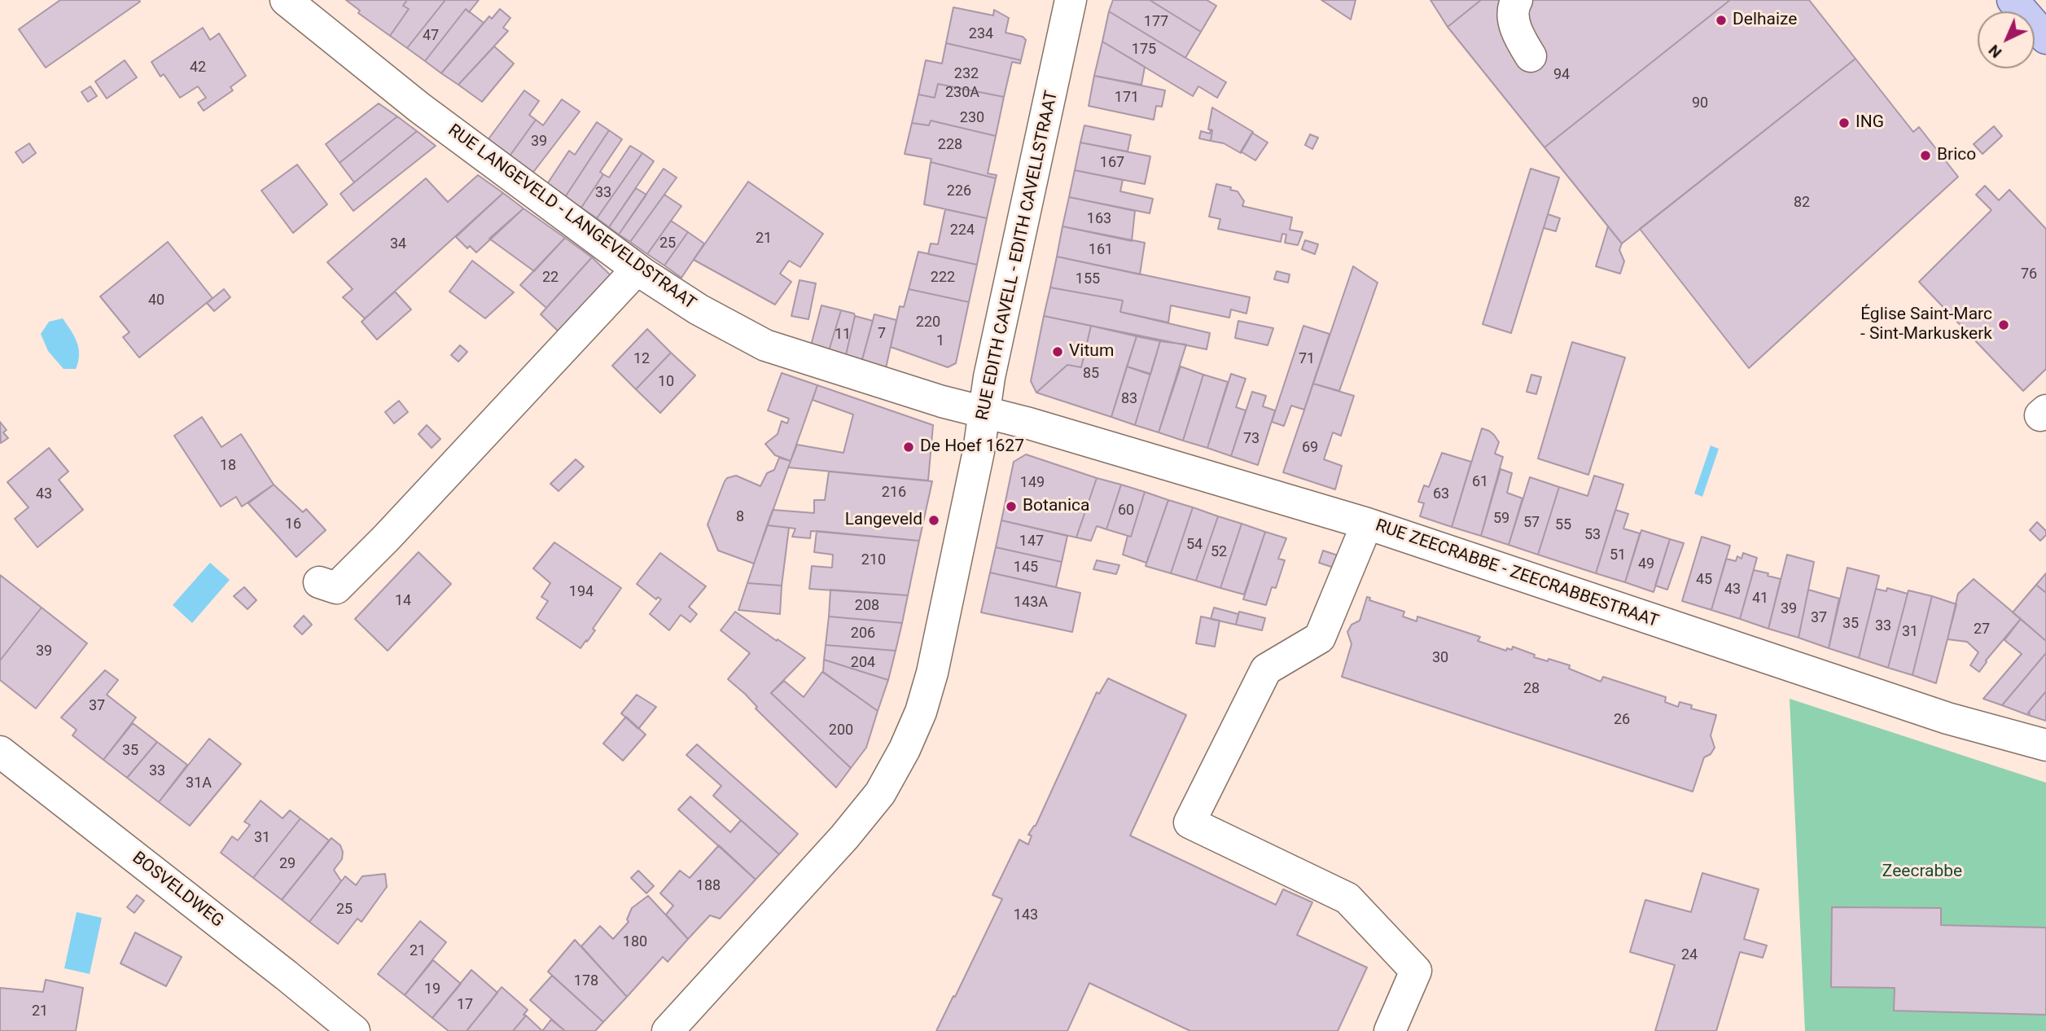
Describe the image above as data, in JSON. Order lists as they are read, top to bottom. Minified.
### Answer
{"streets":{"street":["RUE LANGEVELD - LANGEVELDSTRAAT","RUE EDITH CAVELL - EDITH CAVELLSTRAAT","RUE ZEECRABBE - ZEECRABBESTRAAT","BOSVELDWEG"]},"crossings":[["RUE LANGEVELD - LANGEVELDSTRAAT","RUE EDITH CAVELL - EDITH CAVELLSTRAAT"],["RUE LANGEVELD - LANGEVELDSTRAAT","RUE ZEECRABBE - ZEECRABBESTRAAT"],["RUE EDITH CAVELL - EDITH CAVELLSTRAAT","RUE ZEECRABBE - ZEECRABBESTRAAT"]],"parks":["Zeecrabbe"],"places":["Delhaize","ING","Brico","Église Saint-Marc - Sint-Markuskerk","Vitum","De Hoef 1627","Botanica","Langeveld"],"house_numbers":["177","234","47","175","42","232","94","230A","171","90","230","39","228","167","226","33","82","163","224","21","25","34","161","76","22","222","155","40","220","7","11","1","12","71","85","10","83","73","69","18","61","149","216","43","63","60","8","59","57","16","55","53","147","54","52","51","210","49","145","45","43","194","41","14","143A","208","39","37","35","33","27","31","206","39","30","204","28","37","26","200","35","33","31A","31","29","188","25","143","180","21","24","178","19","17","21"],"north":"bottom left"}
